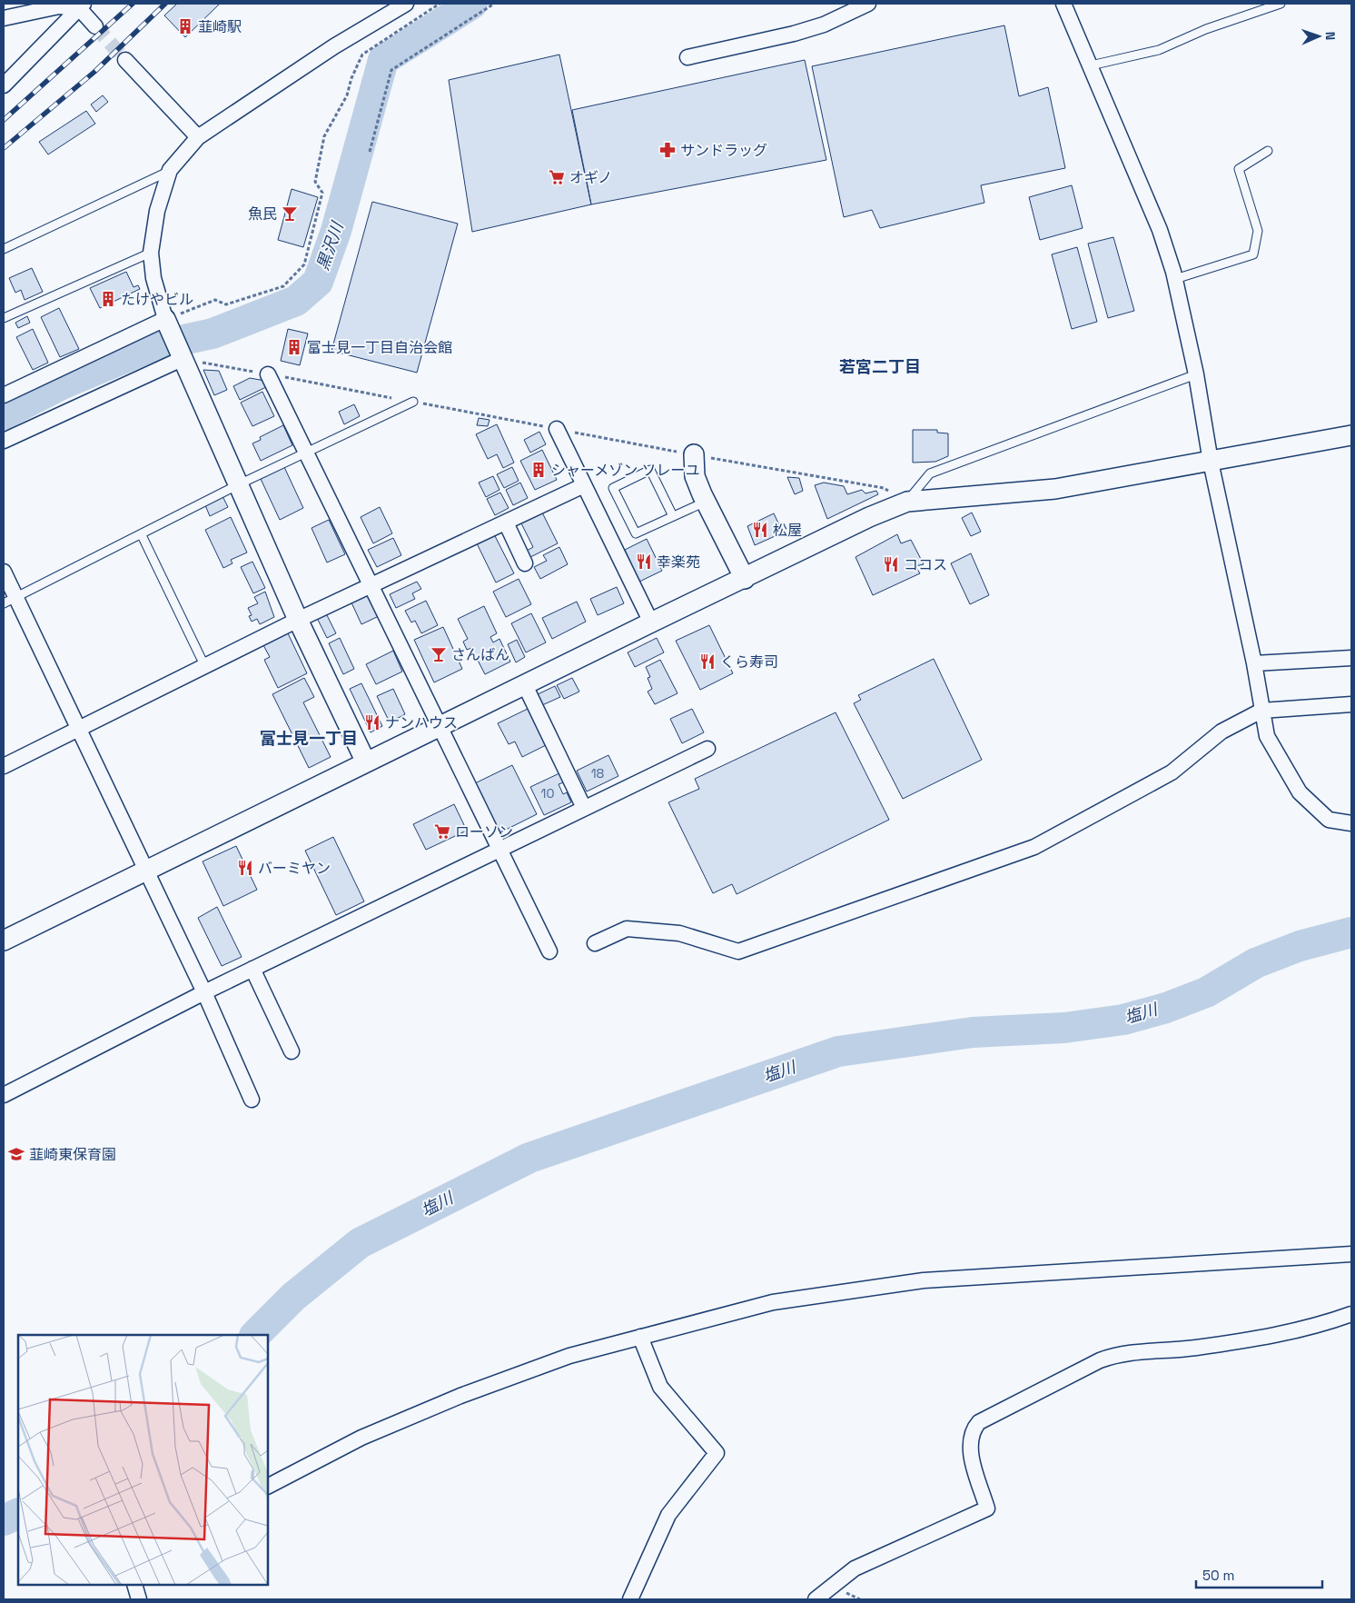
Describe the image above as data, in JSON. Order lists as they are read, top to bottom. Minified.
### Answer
{"districts":["若宮二丁目","富士見一丁目"],"water":["黒沢川","塩川"],"places":{"building":["韮崎駅","たけやビル","富士見一丁目自治会館","シャーメゾン ソレーユ"],"pharmacy":["サンドラッグ"],"supermarket":["オギノ","ローソン"],"bar":["魚民","さんばん"],"restaurant":["松屋","幸楽苑","ココス","くら寿司","ナンハウス","バーミヤン"],"school or university":["韮崎東保育園"]},"house_numbers":["18","10"],"scale_bar":"50 m","north":"right"}
